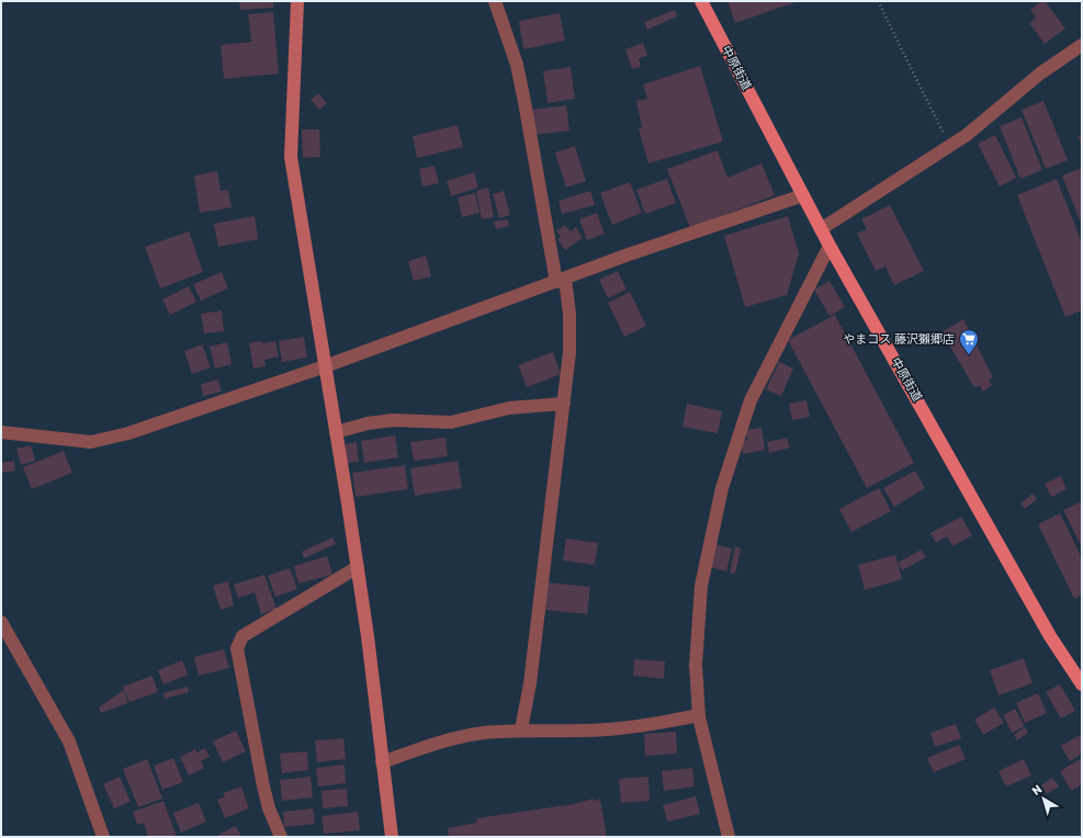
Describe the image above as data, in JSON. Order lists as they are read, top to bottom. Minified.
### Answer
{"streets":{"main road":["中原街道"]},"places":{"supermarket":["やまコス 藤沢獺郷店"]},"north":"top left"}
